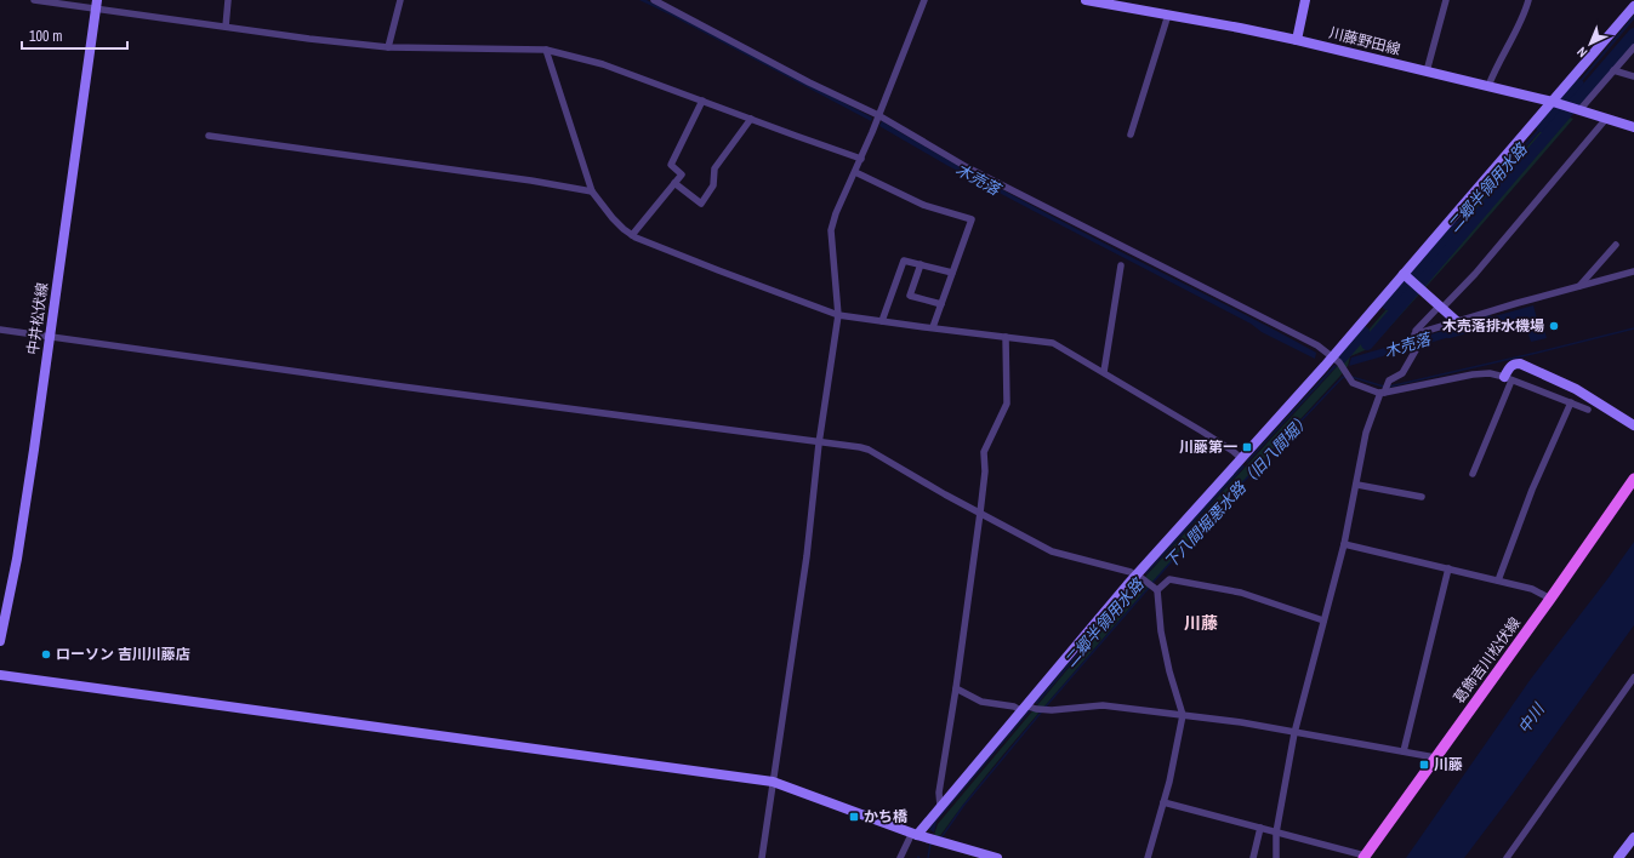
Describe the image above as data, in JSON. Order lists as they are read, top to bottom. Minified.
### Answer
{"streets":{"main road":["葛飾吉川松伏線"],"street":["川藤野田線","中井松伏線"]},"districts":["川藤"],"water":["木売落","二郷半領用水路","下八間堀悪水路（旧八間堀）","中川"],"places":{"other":["木売落排水機場","ローソン 吉川川藤店"],"transit":["川藤第一","川藤","かち橋"]},"scale_bar":"100 m","north":"bottom left"}
